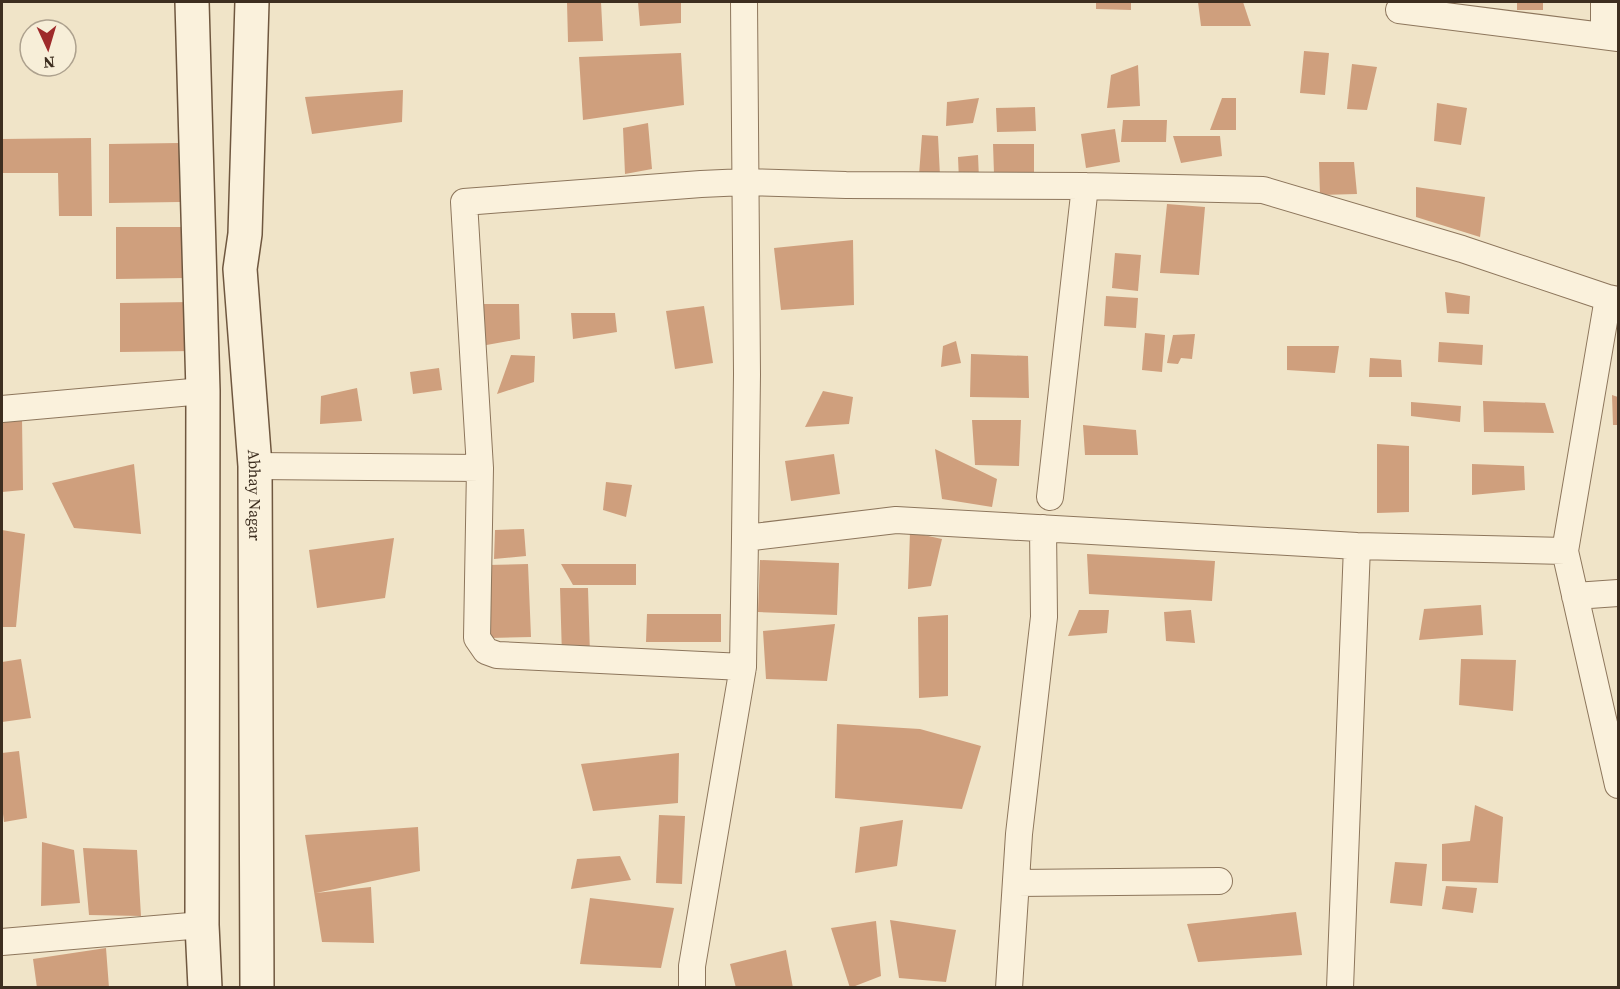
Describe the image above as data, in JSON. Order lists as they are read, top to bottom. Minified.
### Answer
{"streets":{"main road":["Abhay Nagar"]},"north":"bottom"}
